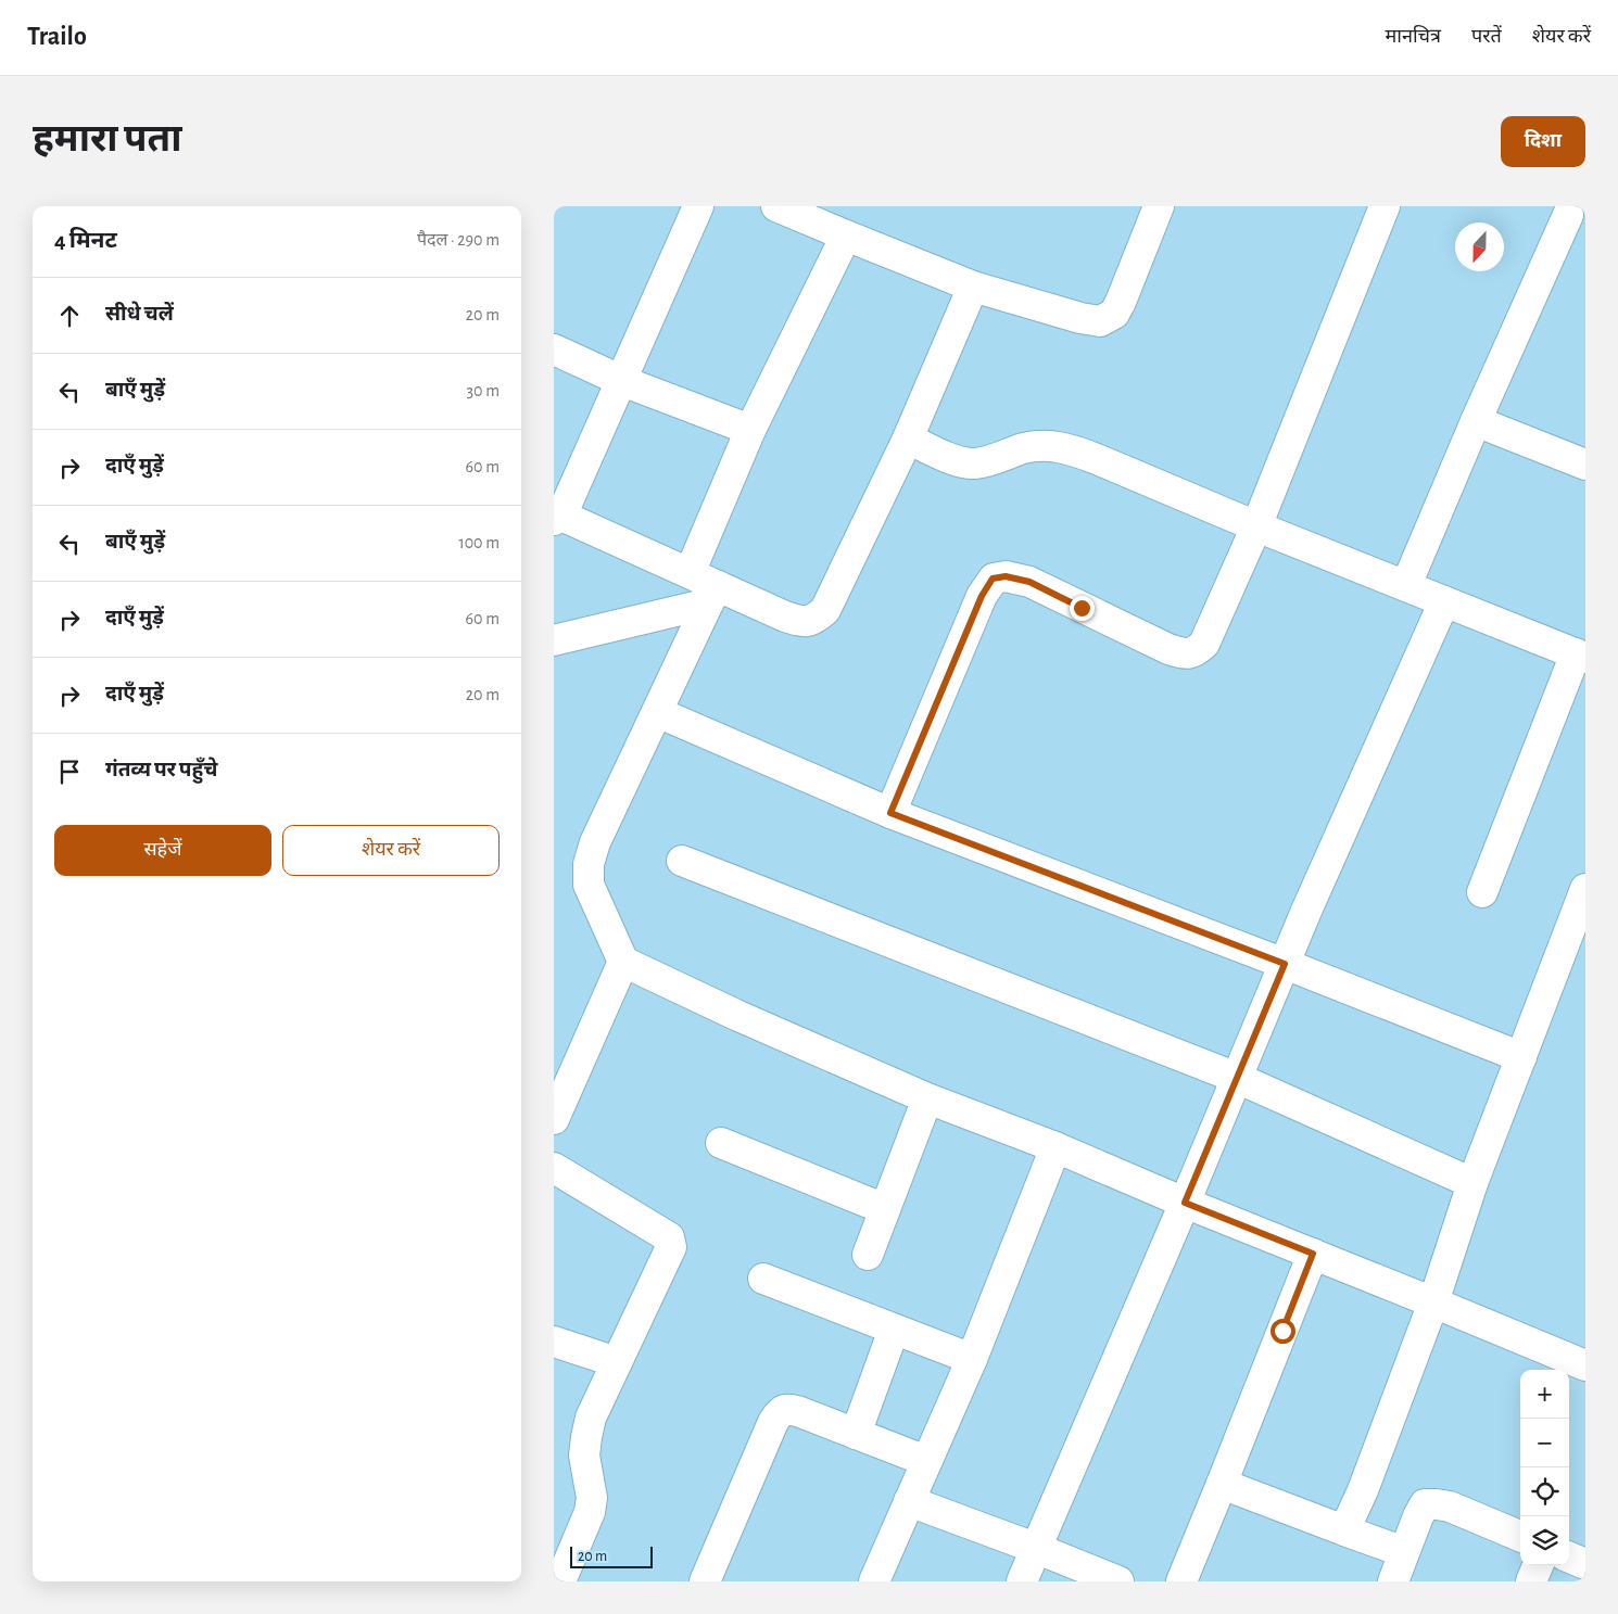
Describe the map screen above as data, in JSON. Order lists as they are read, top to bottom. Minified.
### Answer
{"scale_bar":"20 m","north":"bottom","page":{"header":"Trailo","nav":["मानचित्र","परतें","शेयर करें"],"buttons":["दिशा",["सहेजें","शेयर करें"]],"title":"हमारा पता","heading":["4 मिनट","पैदल · 290 m"],"list":[["सीधे चलें","20 m"],["बाएँ मुड़ें","30 m"],["दाएँ मुड़ें","60 m"],["बाएँ मुड़ें","100 m"],["दाएँ मुड़ें","60 m"],["दाएँ मुड़ें","20 m"],"गंतव्य पर पहुँचे"],"map_buttons":["+","−"],"scale":"20 m"}}
